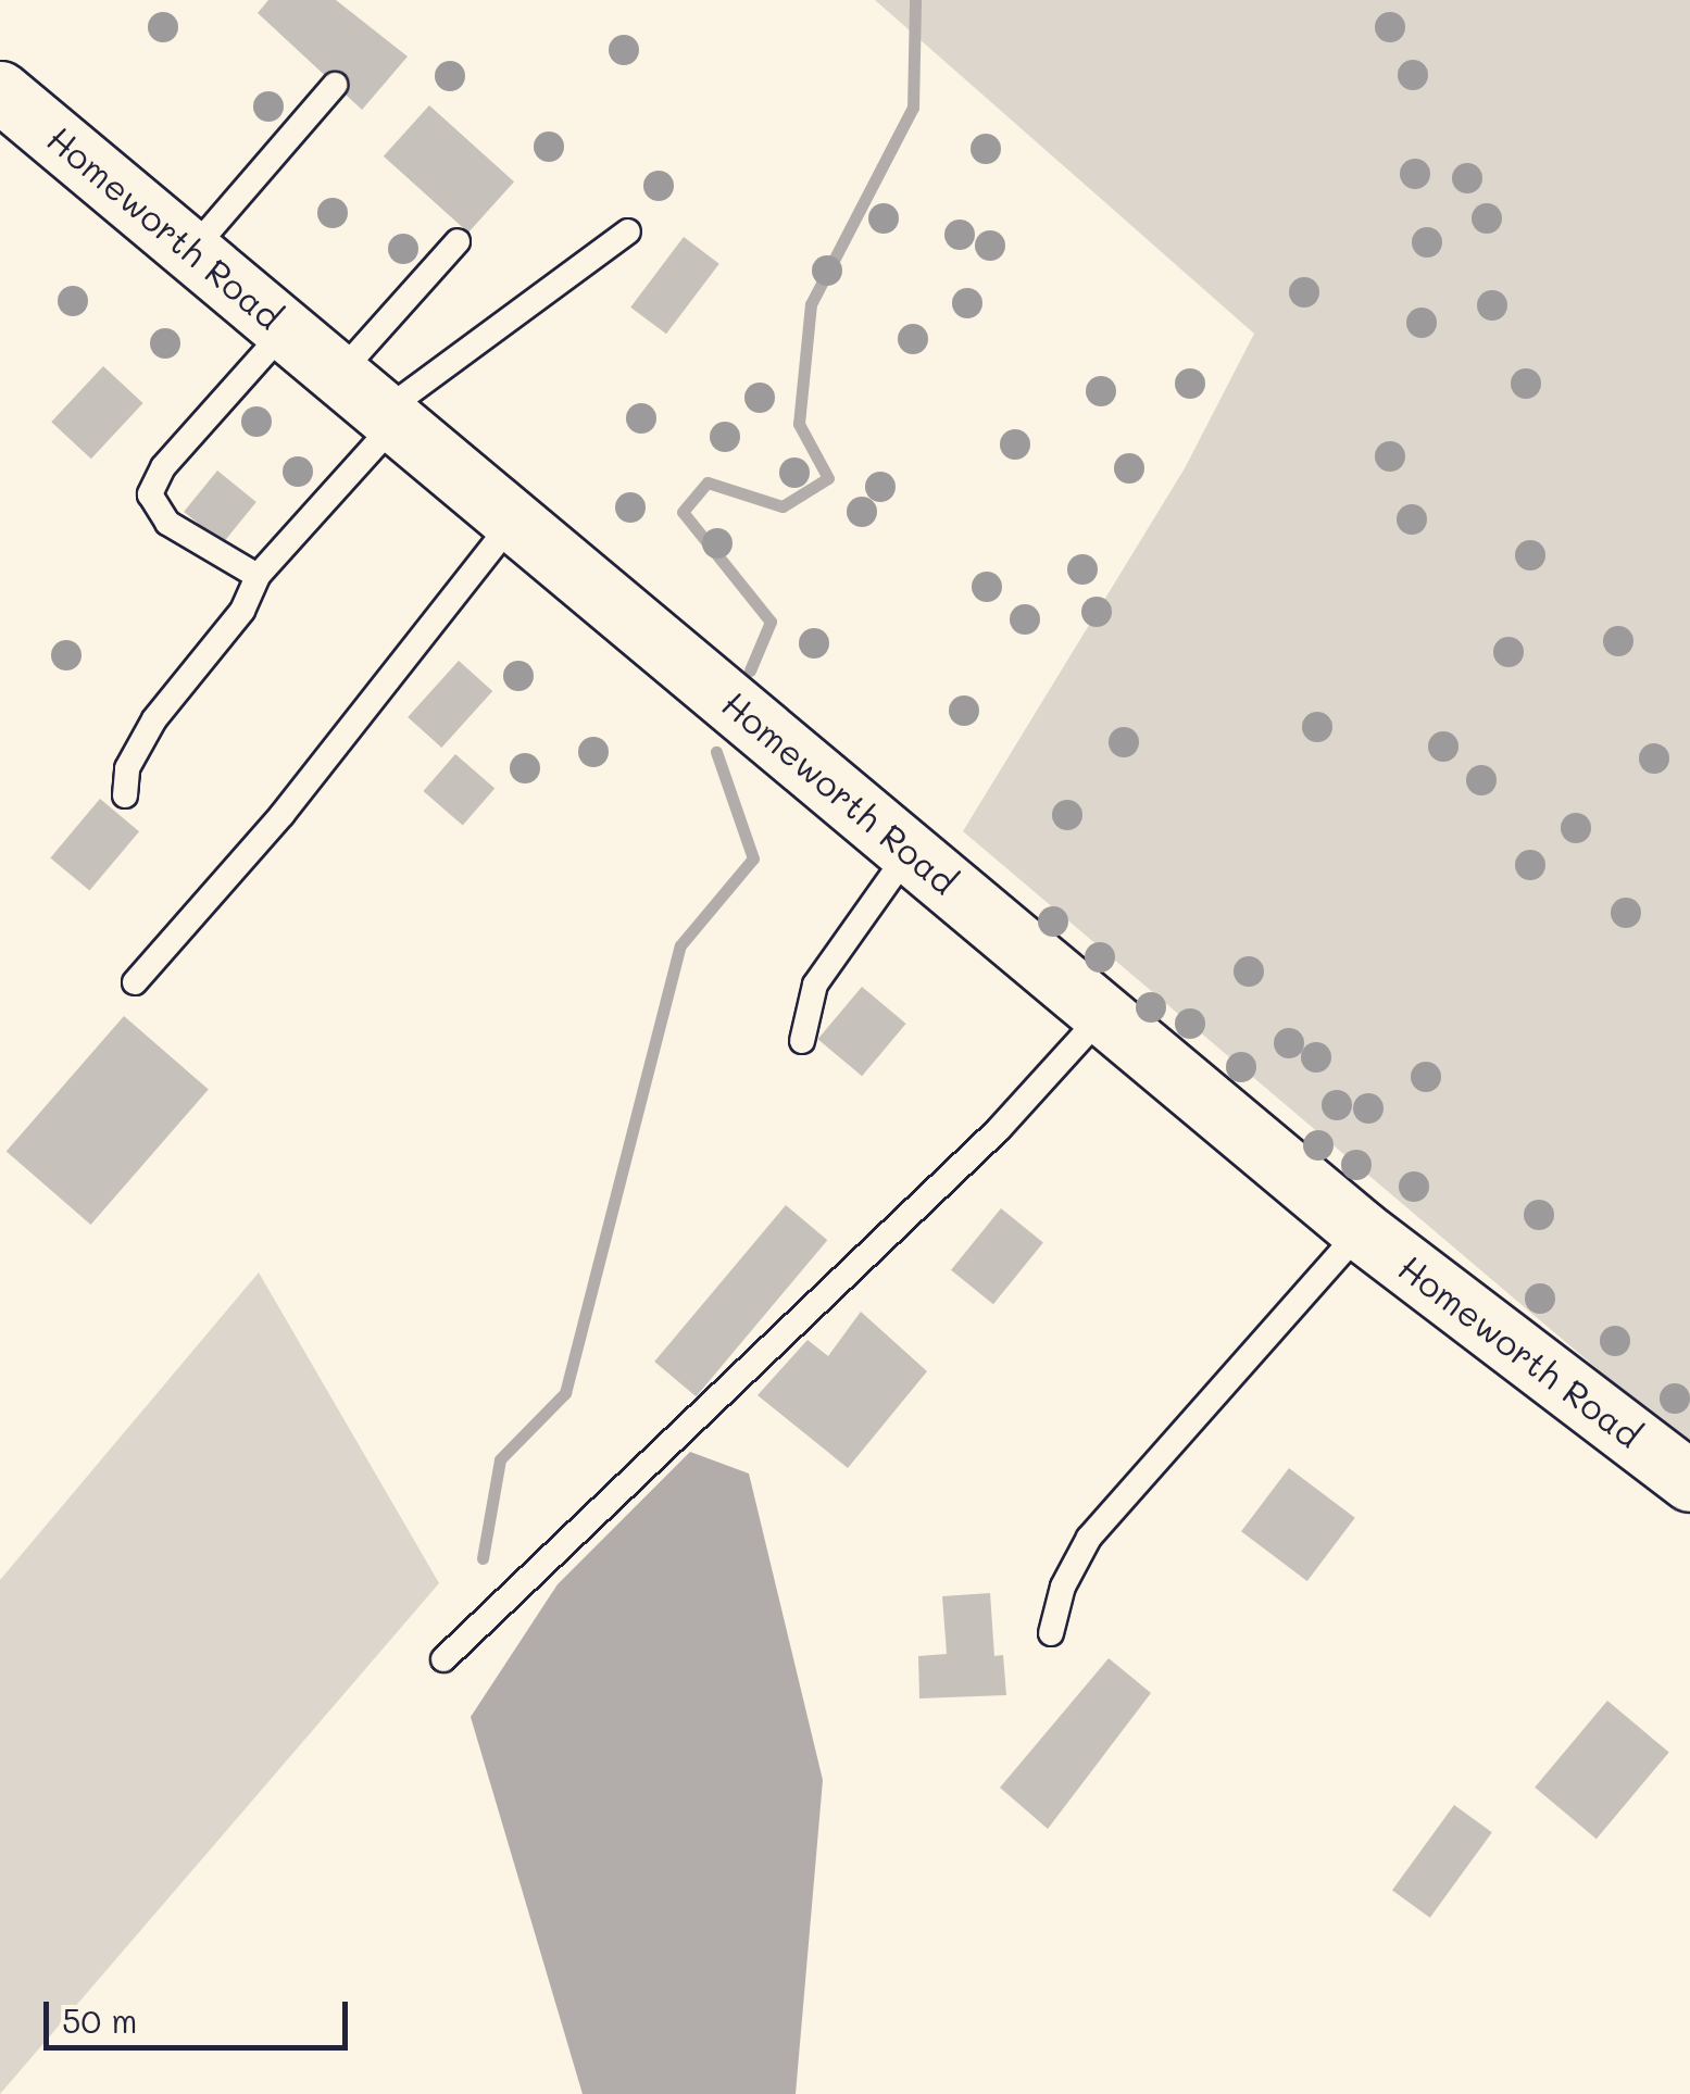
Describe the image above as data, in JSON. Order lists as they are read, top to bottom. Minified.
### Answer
{"streets":{"street":["Homeworth Road"]},"scale_bar":"50 m"}
